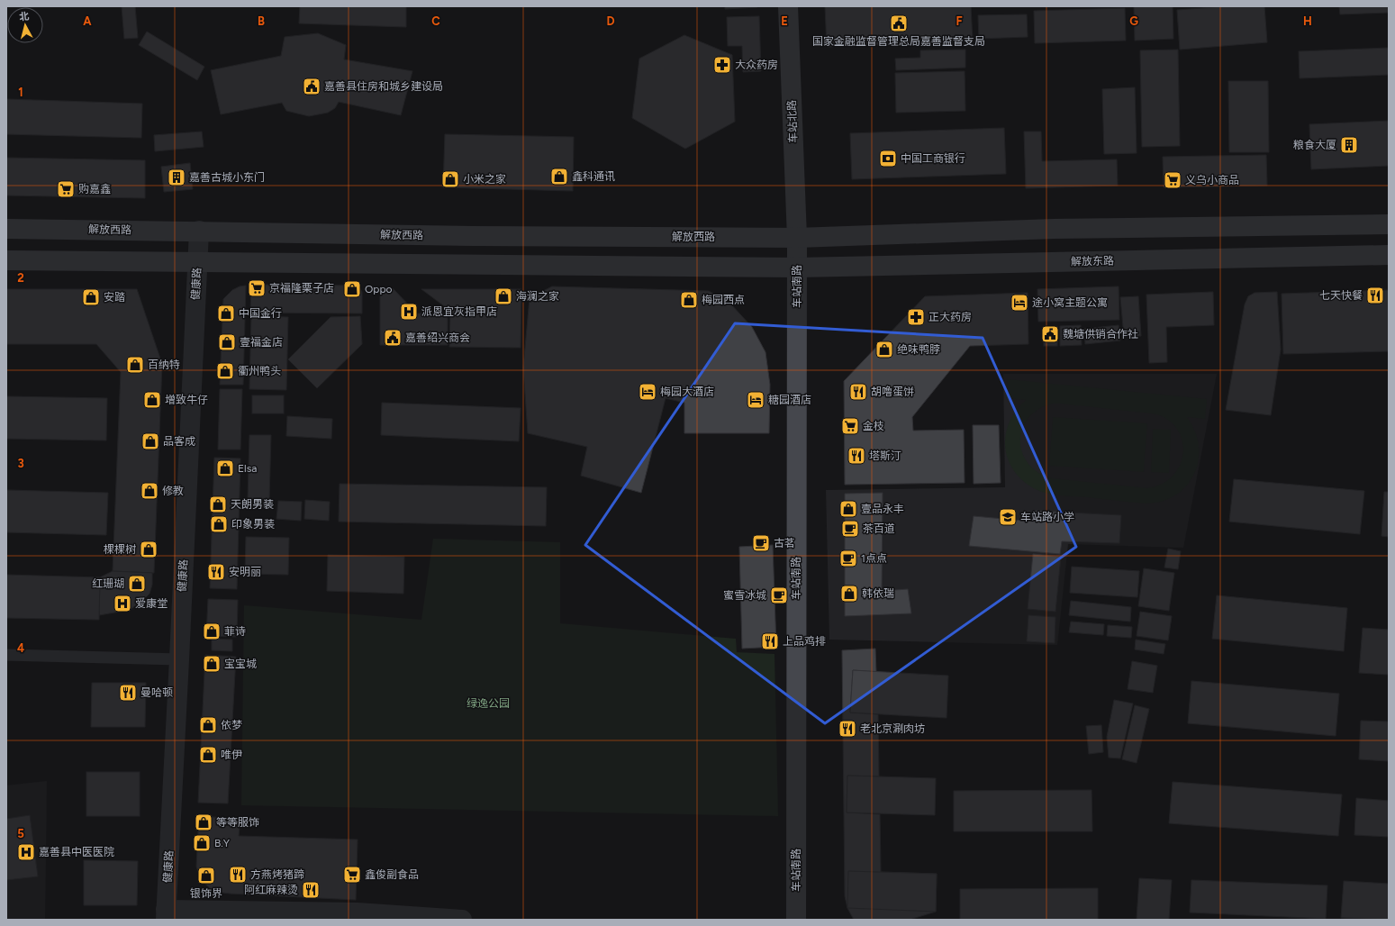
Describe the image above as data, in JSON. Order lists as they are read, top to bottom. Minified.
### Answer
{"streets":{"main road":["车站北路","解放西路","解放东路","车站南路"],"street":["健康路"]},"crossings":[["车站北路","解放西路"],["车站北路","车站南路"],["解放西路","健康路"],["解放西路","车站南路"],["解放东路","车站南路"]],"parks":["绿逸公园"],"places":{"public building":["国家金融监督管理总局嘉善监督支局","嘉善县住房和城乡建设局","魏塘供销合作社","嘉善绍兴商会"],"pharmacy":["大众药房","正大药房"],"building":["粮食大厦","嘉善古城小东门"],"bank":["中国工商银行"],"shop":["鑫科通讯","小米之家","Oppo","海澜之家","安踏","梅园西点","中国金行","壹福金店","绝味鸭脖","百纳特","衢州鸭头","增致牛仔","品客成","Elsa","修教","天朗男装","壹品永丰","印象男装","棵棵树","红珊瑚","韩依瑞","菲诗","宝宝城","依梦","唯伊","等等服饰","B.Y","银饰界"],"supermarket":["义乌小商品","购嘉鑫","京福隆栗子店","金枝","鑫俊副食品"],"restaurant":["七天快餐","胡噜蛋饼","塔斯汀","安明丽","上品鸡排","曼哈顿","老北京涮肉坊","方燕烤猪蹄","阿红麻辣烫"],"hotel":["途小窝主题公寓","梅园大酒店","糖园酒店"],"hospital":["派恩宜灰指甲店","爱康堂","嘉善县中医医院"],"school or university":["车站路小学"],"cafe":["茶百道","古茗","1点点","蜜雪冰城"]},"north":"top","grid":{"columns":["A","B","C","D","E","F","G","H"],"rows":["1","2","3","4","5"]}}
